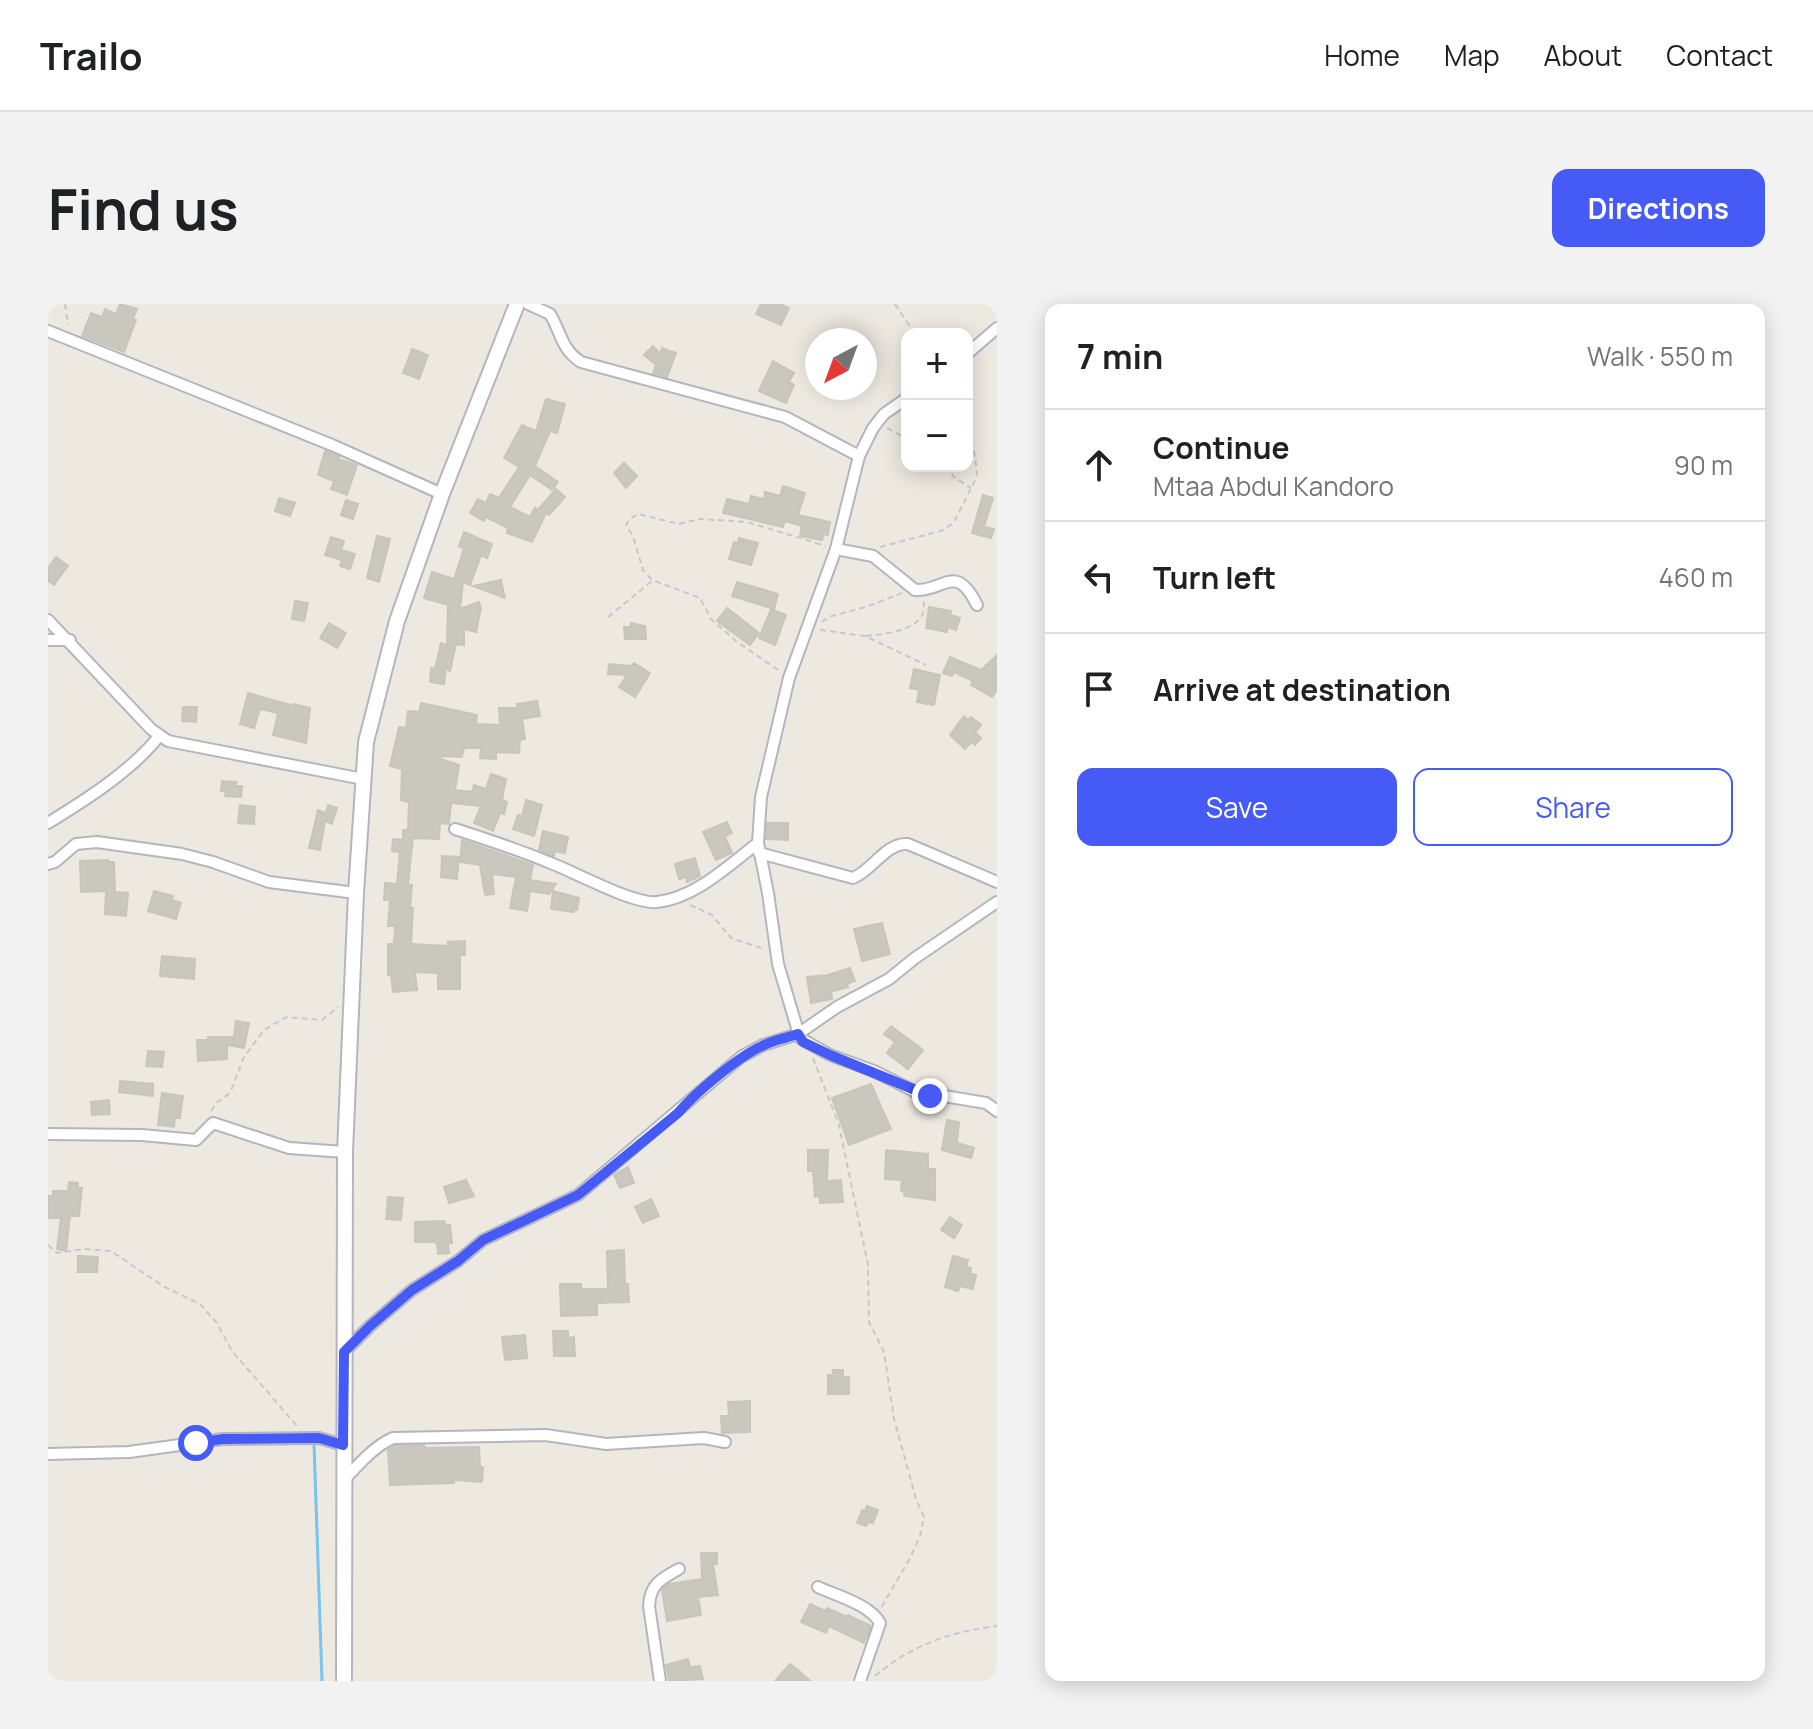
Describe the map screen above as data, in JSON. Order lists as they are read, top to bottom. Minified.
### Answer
{"north":"bottom left","page":{"header":"Trailo","nav":["Home","Map","About","Contact"],"buttons":["Directions",["Save","Share"]],"title":"Find us","heading":["7 min","Walk · 550 m"],"map_buttons":["+","−"],"list":[["Continue","Mtaa Abdul Kandoro","90 m"],["Turn left","460 m"],"Arrive at destination"]}}
